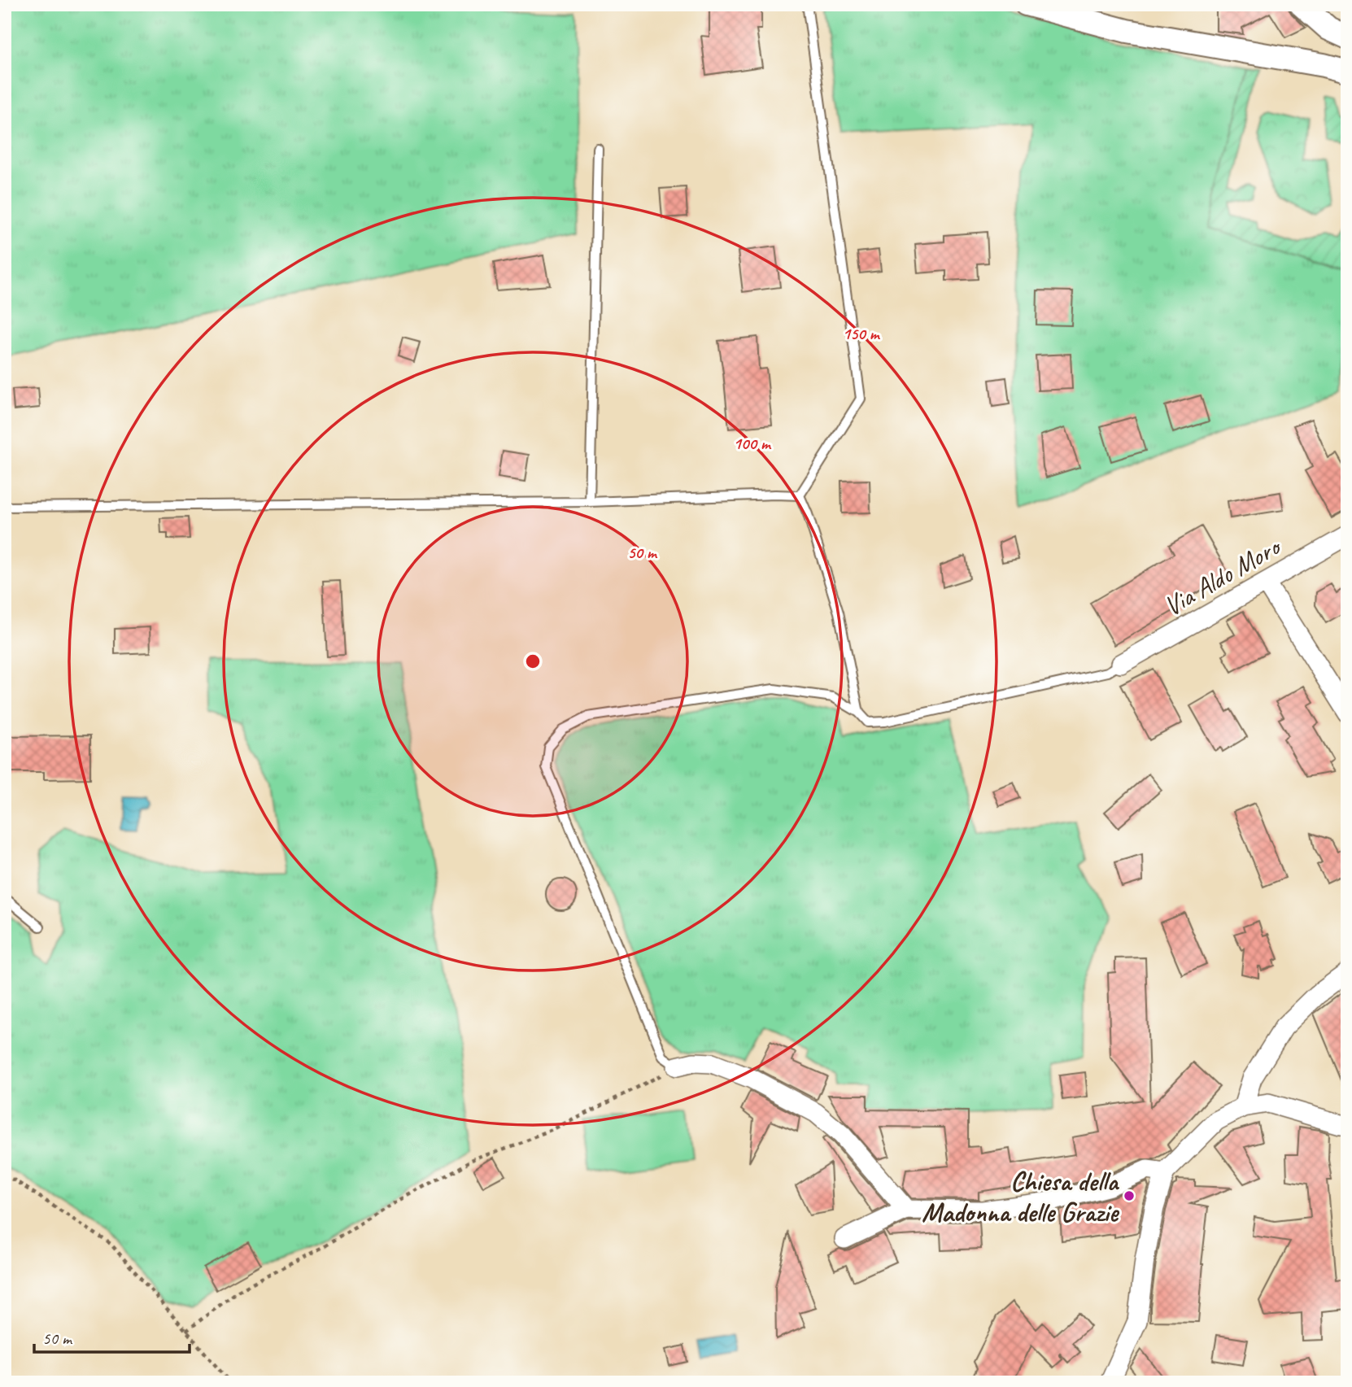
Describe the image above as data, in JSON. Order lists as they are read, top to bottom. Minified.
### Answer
{"streets":{"street":["Via Aldo Moro"]},"places":["Chiesa della Madonna delle Grazie"],"scale_bar":"50 m","rings":["150 m","100 m","50 m"]}
